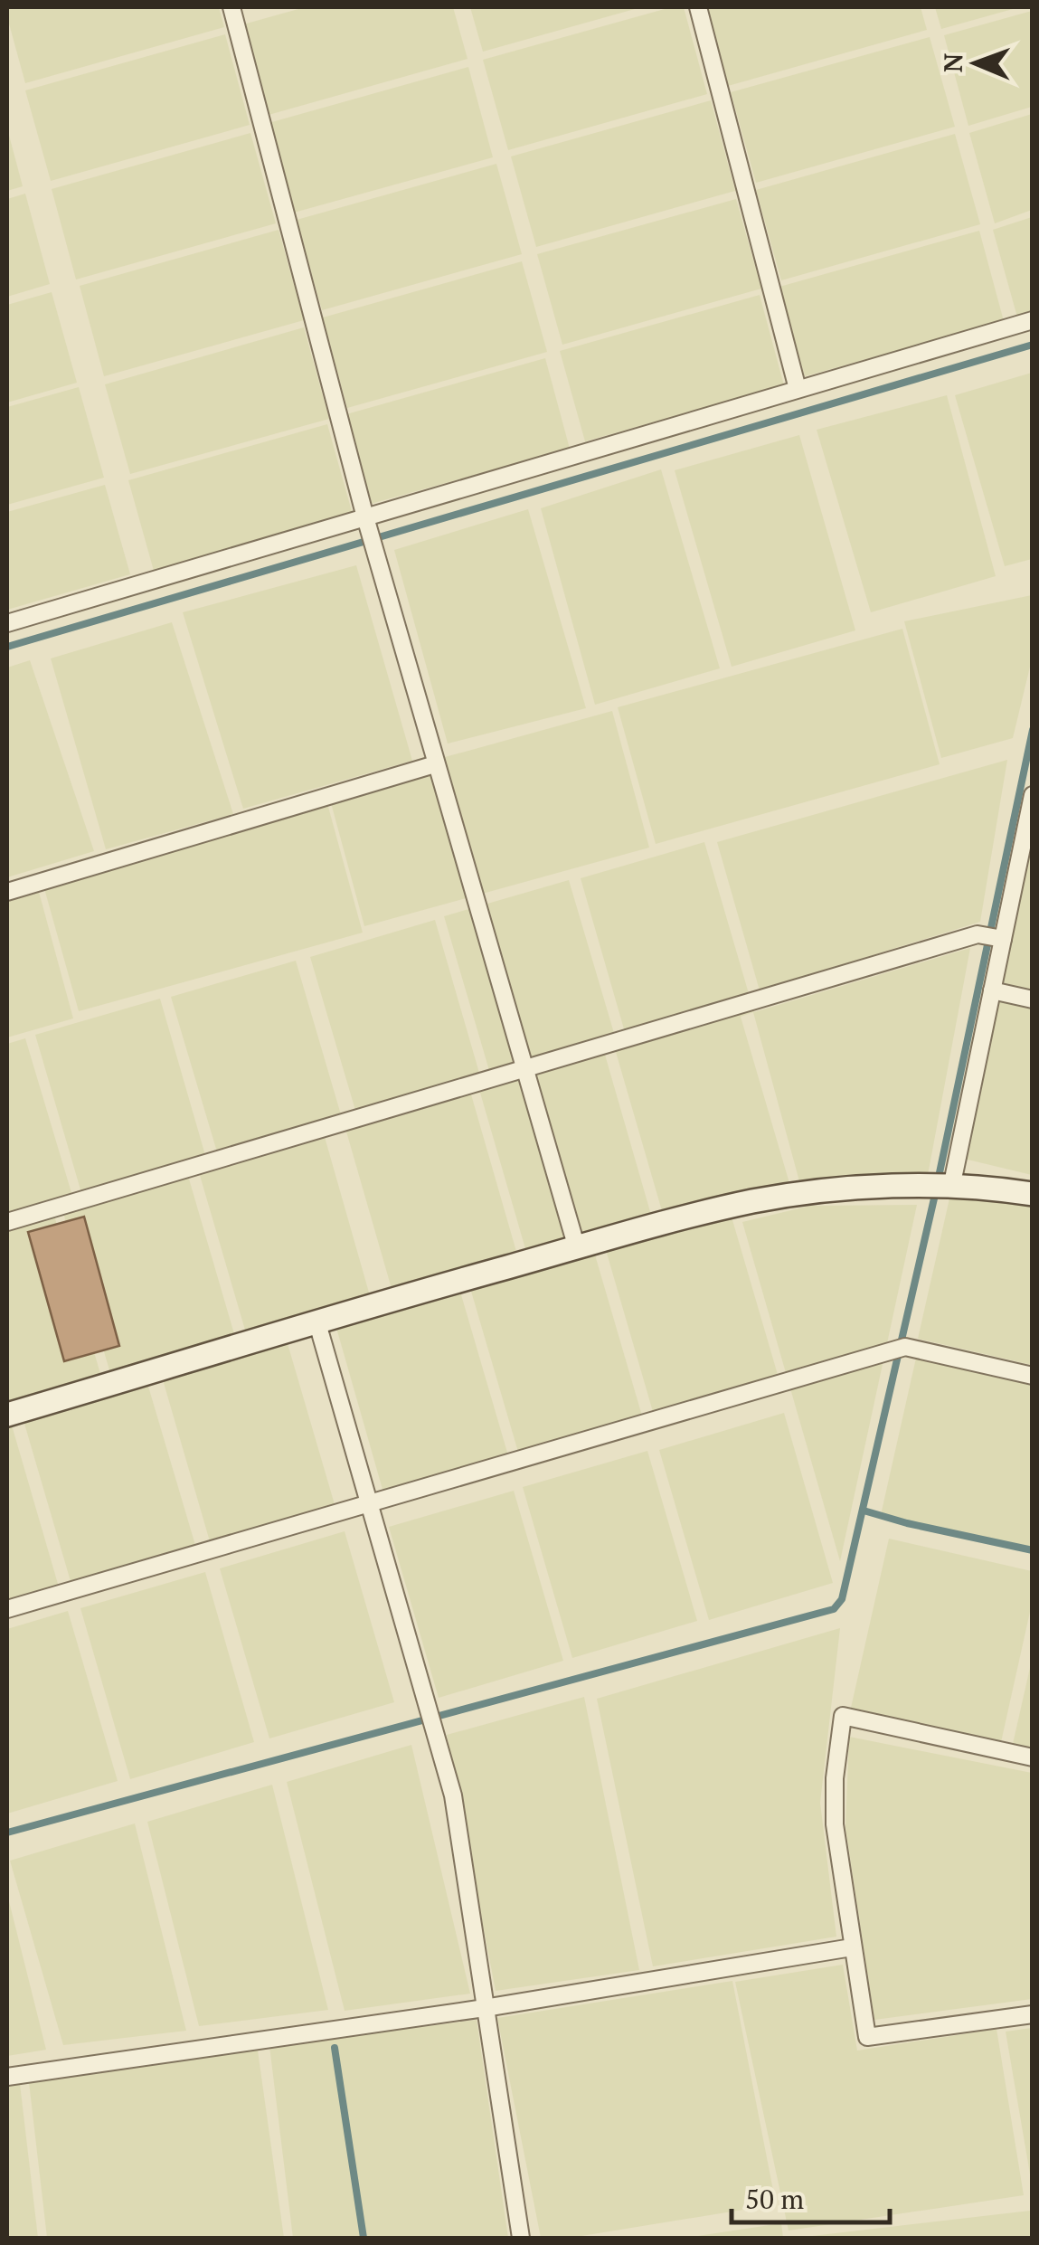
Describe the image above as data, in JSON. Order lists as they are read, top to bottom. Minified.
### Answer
{"scale_bar":"50 m","north":"left"}
